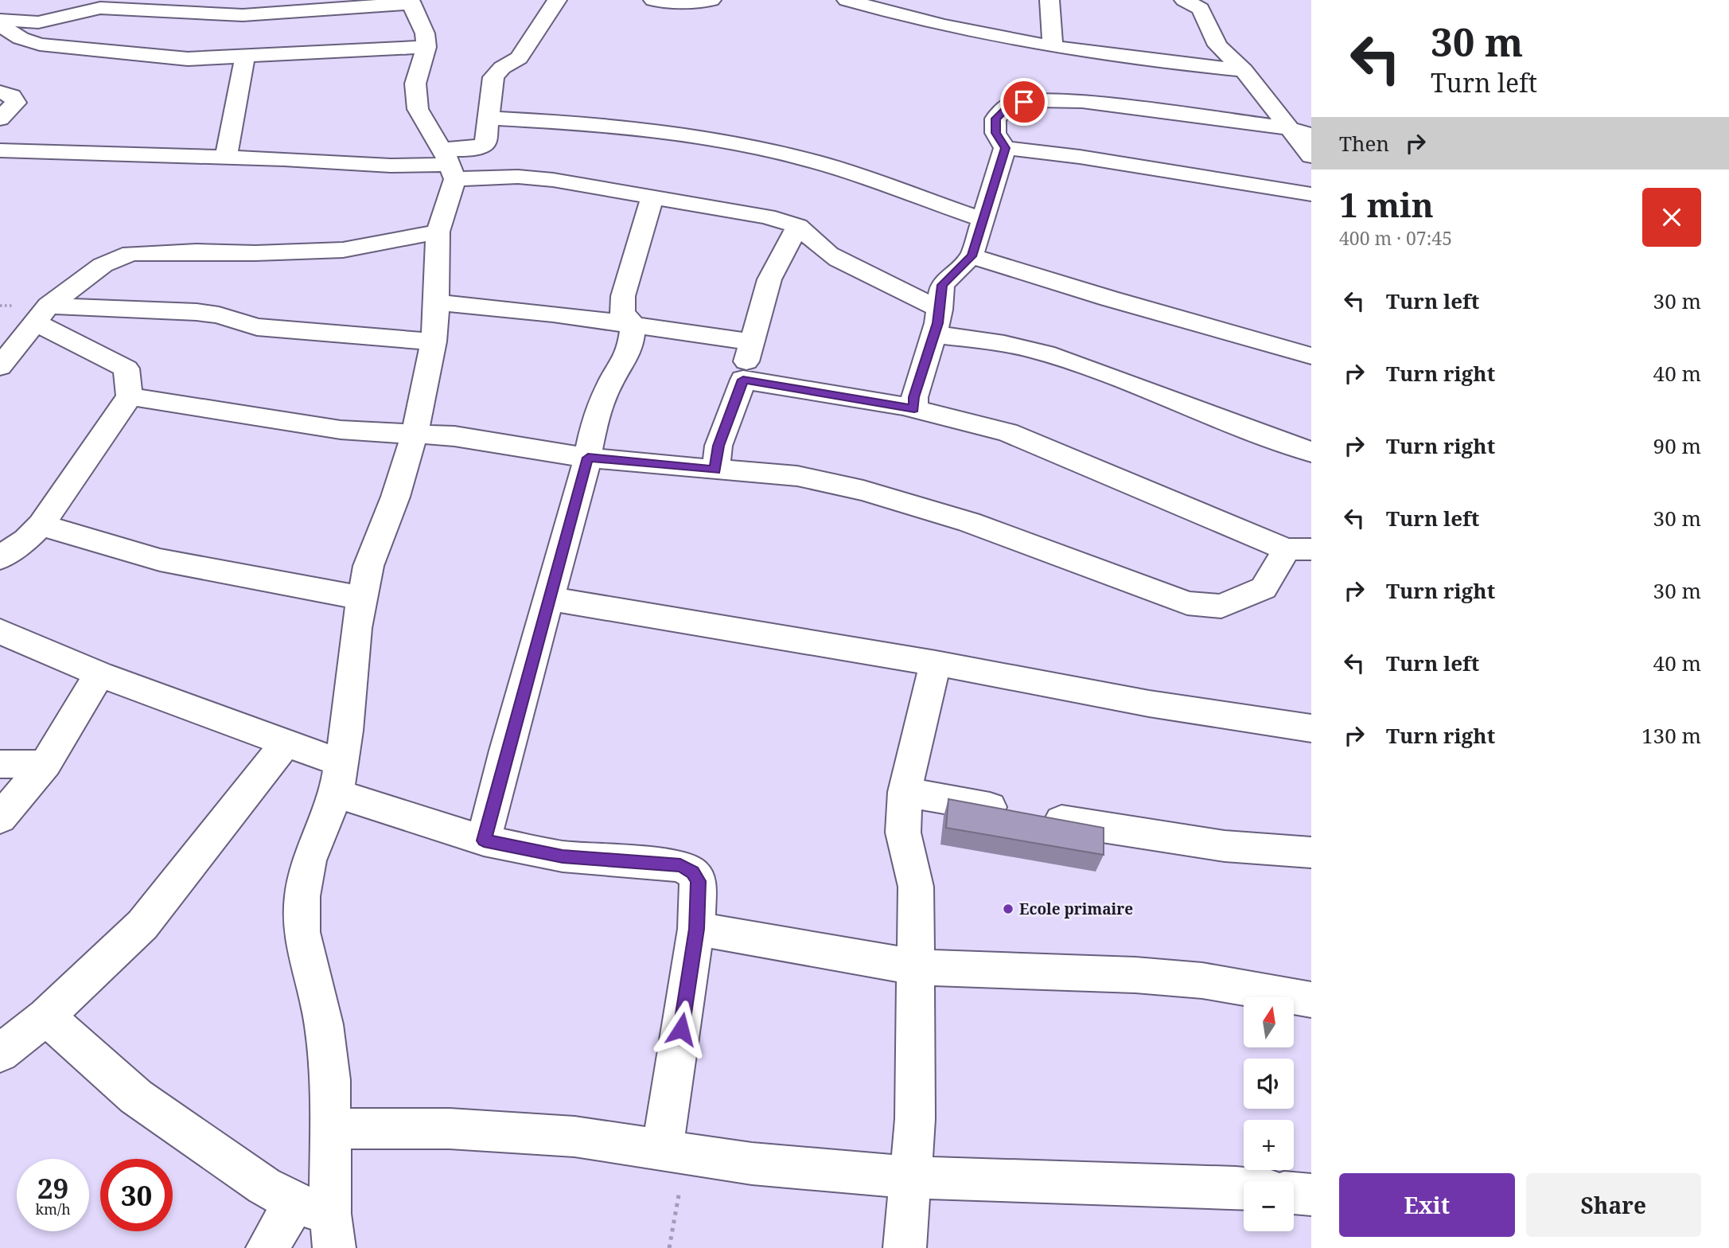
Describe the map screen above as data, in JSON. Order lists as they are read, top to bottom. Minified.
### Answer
{"places":["Ecole primaire"],"north":"top","page":{"turn":["30 m","Turn left"],"then":"Then","heading":["1 min","400 m · 07:45"],"list":[{"name":"Turn left","value":"30 m"},{"name":"Turn right","value":"40 m"},{"name":"Turn right","value":"90 m"},{"name":"Turn left","value":"30 m"},{"name":"Turn right","value":"30 m"},{"name":"Turn left","value":"40 m"},{"name":"Turn right","value":"130 m"}],"map_buttons":["+","−"],"speed":"29 km/h","limit":"30","buttons":["Exit","Share"]}}
